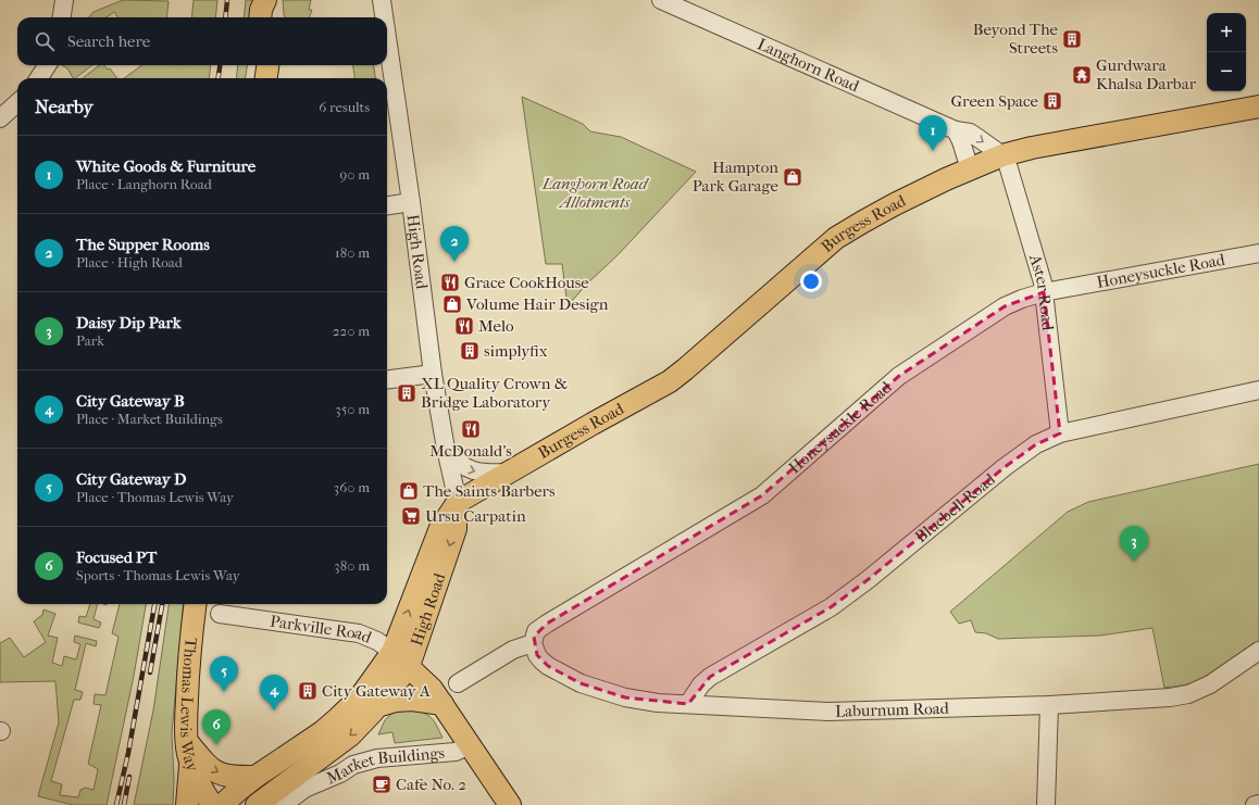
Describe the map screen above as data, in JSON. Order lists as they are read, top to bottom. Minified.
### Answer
{"streets":{"main road":["Burgess Road","High Road","Thomas Lewis Way"],"street":["Langhorn Road","Honeysuckle Road","Aster Road","Bluebell Road","Parkville Road","Laburnum Road","Market Buildings"]},"crossings":[["Langhorn Road","Burgess Road"],["Langhorn Road","Aster Road"],["Burgess Road","High Road"],["Burgess Road","Aster Road"],["High Road","Parkville Road"],["Honeysuckle Road","Aster Road"],["Honeysuckle Road","Laburnum Road"],["Aster Road","Bluebell Road"],["Bluebell Road","Laburnum Road"]],"parks":["Langhorn Road Allotments"],"places":{"building":["Beyond The Streets","Green Space","simplyfix","XL Quality Crown & Bridge Laboratory","City Gateway A"],"temple":["Gurdwara Khalsa Darbar"],"shop":["Hampton Park Garage","Volume Hair Design","The Saints Barbers"],"restaurant":["Grace CookHouse","Melo","McDonald's"],"supermarket":["Ursu Carpatin"],"cafe":["Cafe No. 2"]},"page":{"map_buttons":["+","−"],"search":"Search here","heading":["Nearby","6 results"],"pins":["1","2","3","5","4","6"],"list":[{"mark":"1","name":"White Goods & Furniture","note":"Place · Langhorn Road","value":"90 m"},{"mark":"2","name":"The Supper Rooms","note":"Place · High Road","value":"180 m"},{"mark":"3","name":"Daisy Dip Park","note":"Park","value":"220 m"},{"mark":"4","name":"City Gateway B","note":"Place · Market Buildings","value":"350 m"},{"mark":"5","name":"City Gateway D","note":"Place · Thomas Lewis Way","value":"360 m"},{"mark":"6","name":"Focused PT","note":"Sports · Thomas Lewis Way","value":"380 m"}]}}
